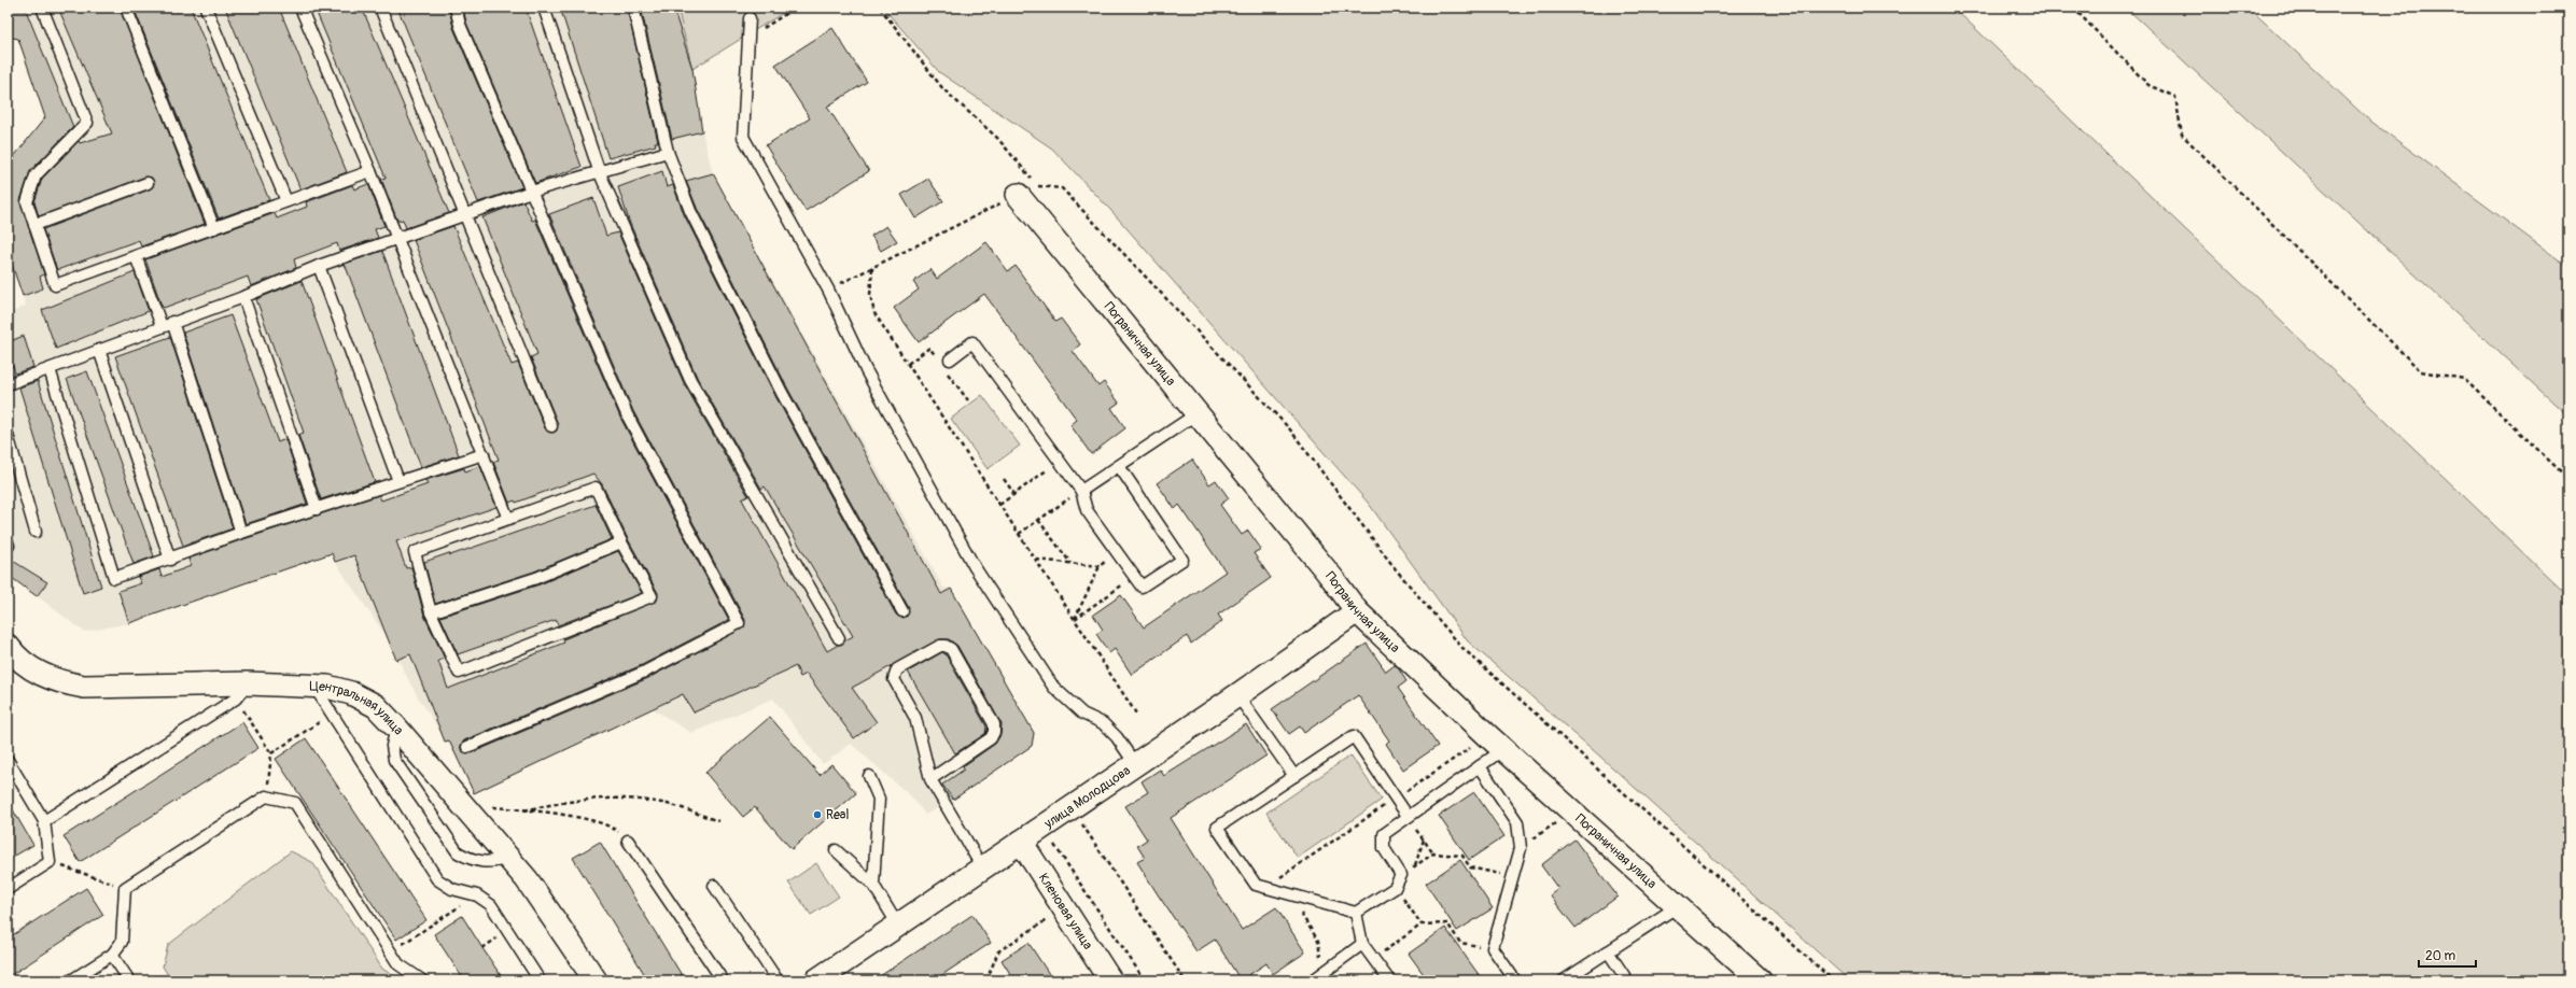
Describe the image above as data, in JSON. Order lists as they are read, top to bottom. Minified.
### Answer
{"streets":{"street":["Пограничная улица","Центральная улица","улица Молодцова","Кленовая улица"]},"crossings":[["Пограничная улица","улица Молодцова"],["улица Молодцова","Кленовая улица"]],"places":["Real"],"scale_bar":"20 m"}
